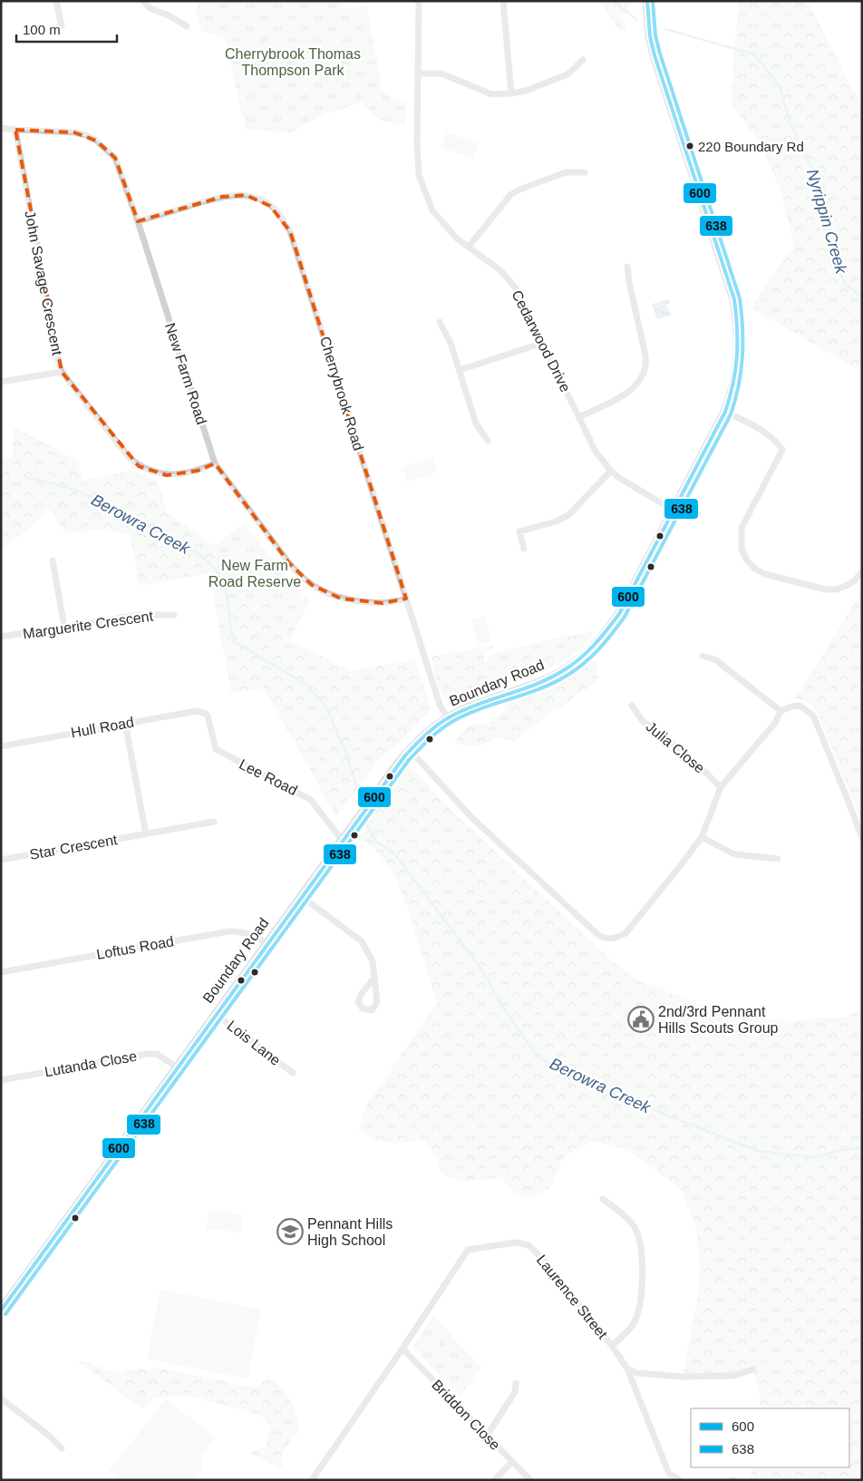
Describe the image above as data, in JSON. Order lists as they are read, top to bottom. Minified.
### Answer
{"streets":{"main road":["Boundary Road"],"street":["John Savage Crescent","Cedarwood Drive","New Farm Road","Cherrybrook Road","Marguerite Crescent","Hull Road","Julia Close","Lee Road","Star Crescent","Loftus Road","Lois Lane","Lutanda Close","Laurence Street","Briddon Close"]},"crossings":[["John Savage Crescent","New Farm Road"],["Cedarwood Drive","Boundary Road"],["New Farm Road","Cherrybrook Road"],["Cherrybrook Road","Boundary Road"],["Boundary Road","Lee Road"],["Boundary Road","Loftus Road"],["Boundary Road","Lois Lane"],["Boundary Road","Lutanda Close"],["Hull Road","Lee Road"],["Laurence Street","Briddon Close"]],"water":["Nyrippin Creek","Berowra Creek"],"parks":["Cherrybrook Thomas Thompson Park","New Farm Road Reserve"],"places":{"other":["220 Boundary Rd"],"public building":["2nd/3rd Pennant Hills Scouts Group"],"school or university":["Pennant Hills High School"]},"lines":["transit line 600","transit line 638"],"legend":["600","638"],"scale_bar":"100 m"}
